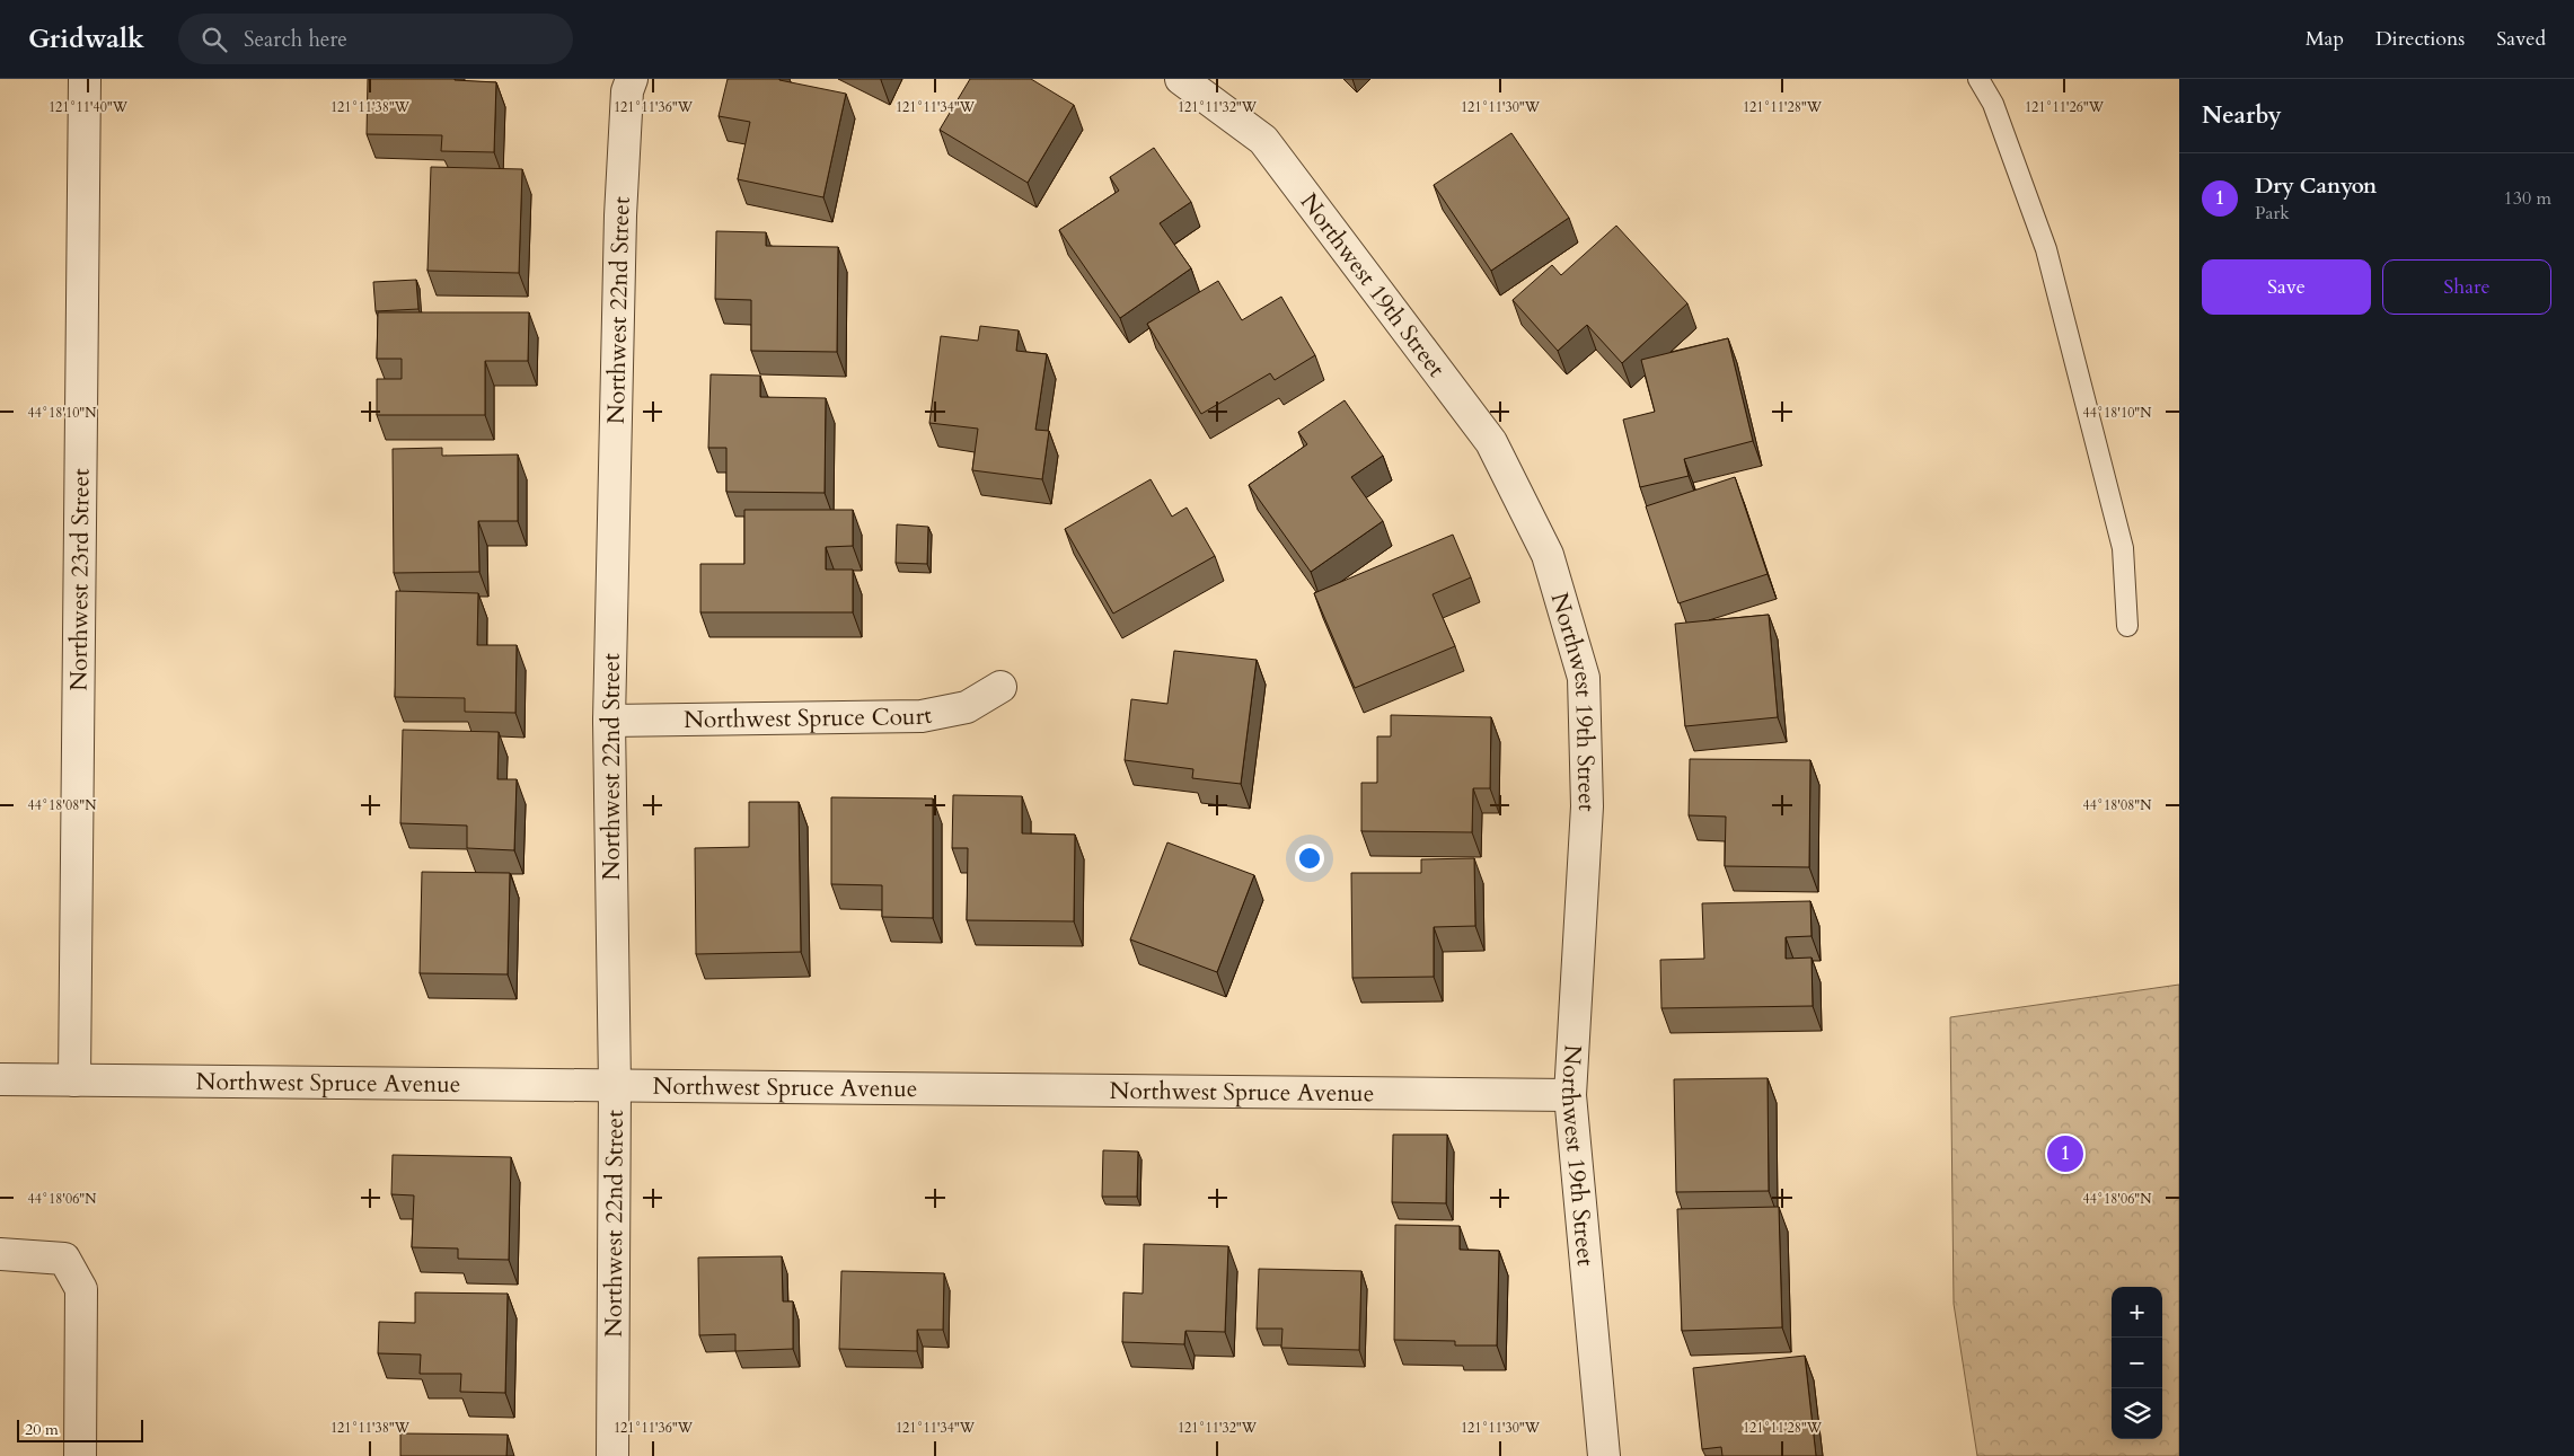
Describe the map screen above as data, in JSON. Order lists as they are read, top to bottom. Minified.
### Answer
{"streets":{"street":["Northwest 19th Street","Northwest 22nd Street","Northwest 23rd Street","Northwest Spruce Court","Northwest Spruce Avenue"]},"crossings":[["Northwest 19th Street","Northwest Spruce Avenue"],["Northwest 22nd Street","Northwest Spruce Court"],["Northwest 22nd Street","Northwest Spruce Avenue"],["Northwest 23rd Street","Northwest Spruce Avenue"]],"scale_bar":"20 m","page":{"header":"Gridwalk","search":"Search here","nav":["Map","Directions","Saved"],"heading":"Nearby","list":[{"mark":"1","name":"Dry Canyon","note":"Park","value":"130 m"}],"buttons":["Save","Share"],"pins":"1","map_buttons":["+","−"],"scale":"20 m"},"coordinates":["121°11'40\"W","121°11'38\"W","121°11'36\"W","121°11'34\"W","121°11'32\"W","121°11'30\"W","121°11'28\"W","121°11'26\"W","44°18'10\"N","44°18'08\"N","44°18'06\"N"]}
